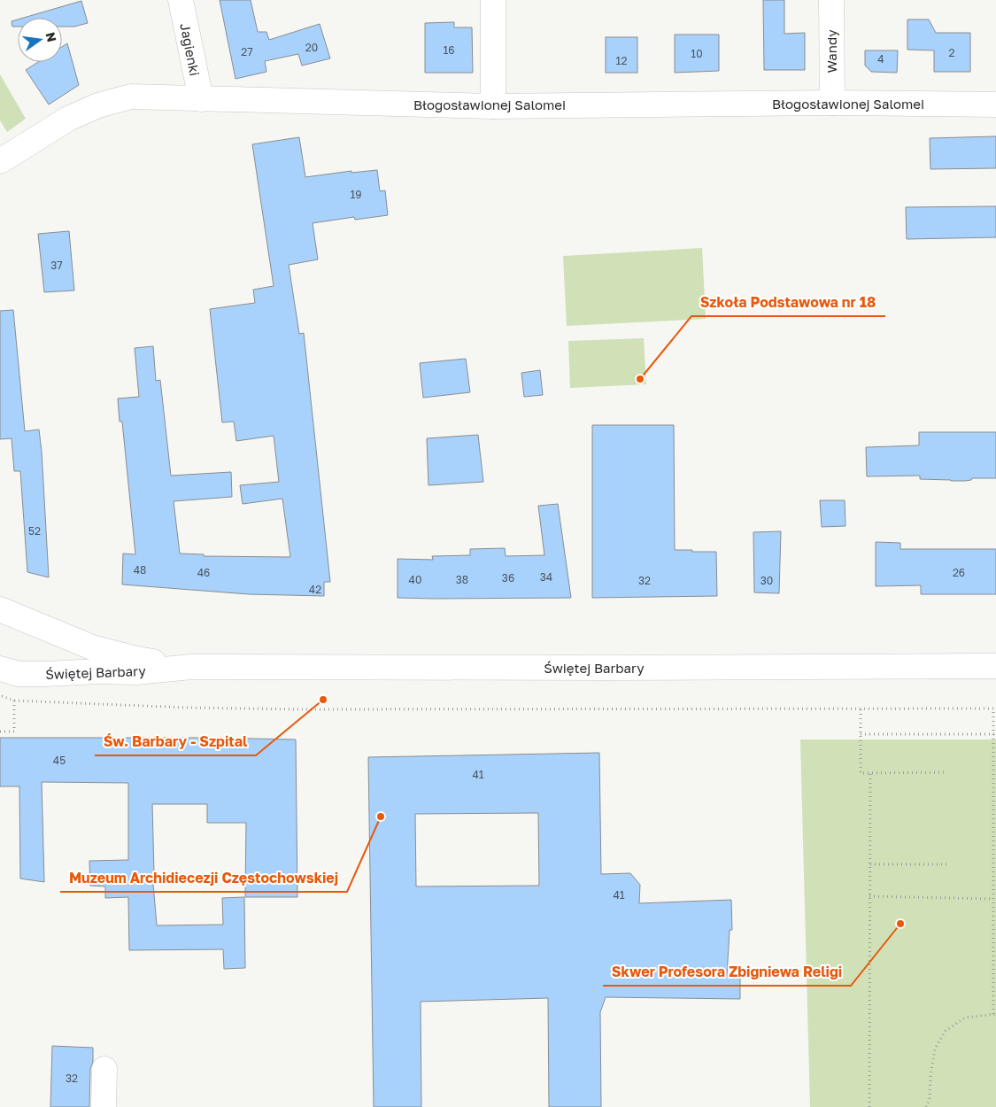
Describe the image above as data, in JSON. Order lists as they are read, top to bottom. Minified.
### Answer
{"streets":{"street":["Jagienki","Wandy","Błogosławionej Salomei","Świętej Barbary"]},"crossings":[["Jagienki","Błogosławionej Salomei"],["Wandy","Błogosławionej Salomei"]],"places":["Szkoła Podstawowa nr 18","Św. Barbary - Szpital","Muzeum Archidiecezji Częstochowskiej","Skwer Profesora Zbigniewa Religi"],"house_numbers":["20","16","27","2","10","4","12","19","37","52","48","46","26","34","36","40","38","32","30","42","45","41","41","32"],"north":"right"}
